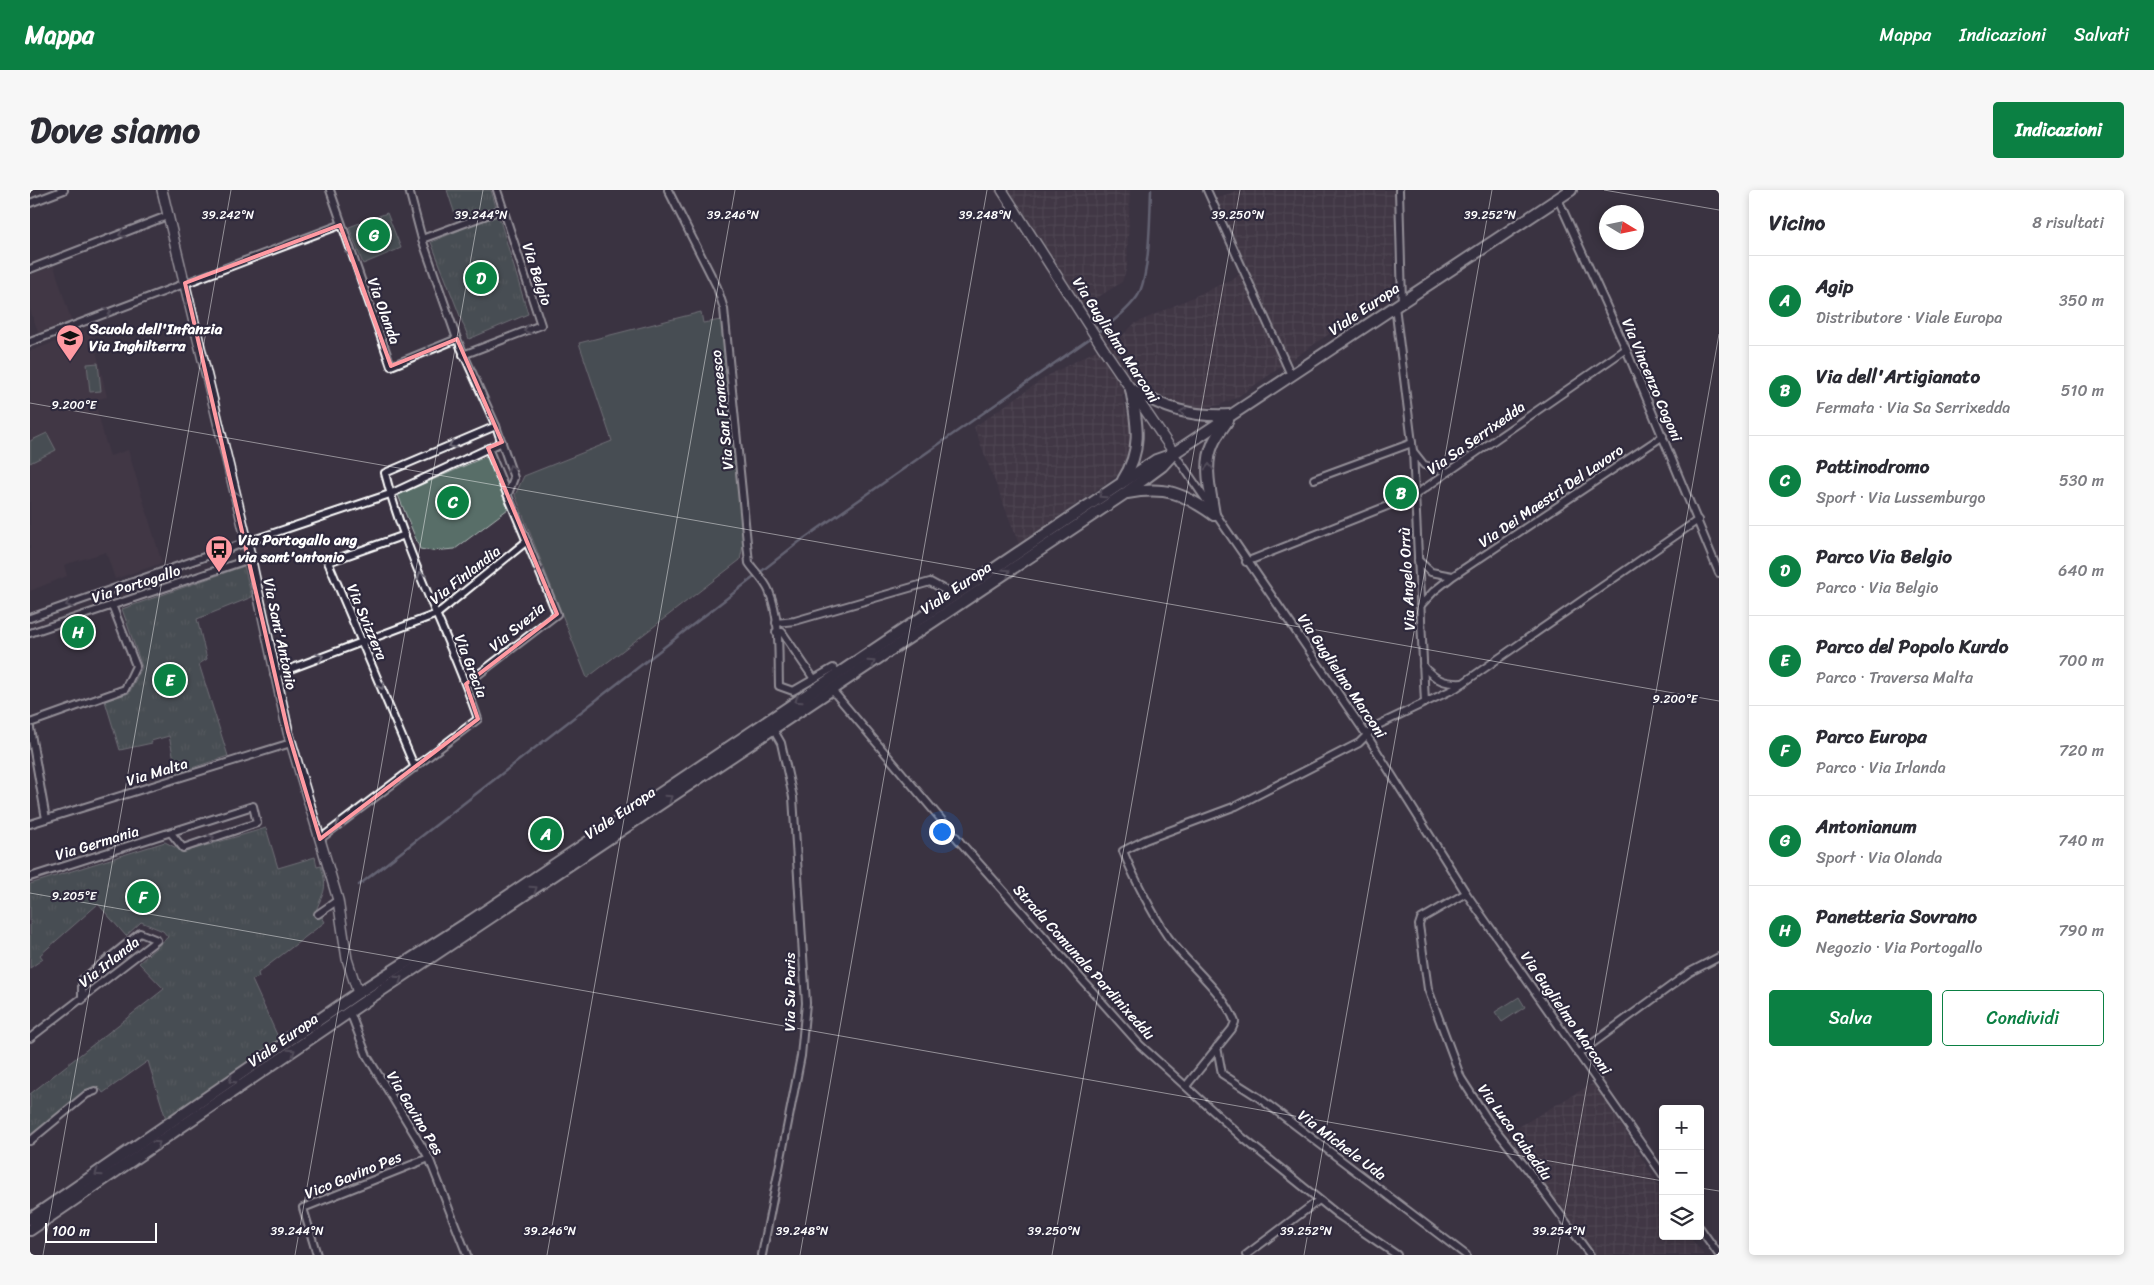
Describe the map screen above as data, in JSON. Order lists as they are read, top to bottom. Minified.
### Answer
{"streets":{"main road":["Viale Europa"],"street":["Via Belgio","Via Olanda","Via Guglielmo Marconi","Via Vincenzo Cogoni","Via San Francesco","Via Sa Serrixedda","Via Dei Maestri Del Lavoro","Via Finlandia","Via Angelo Orrù","Via Portogallo","Via Svizzera","Via Svezia","Via Sant'Antonio","Via Grecia","Via Malta","Via Germania","Via Irlanda","Strada Comunale Pardinixeddu","Via Su Paris","Via Gavino Pes","Via Luca Cubeddu","Via Michele Uda","Vico Gavino Pes"]},"crossings":[["Viale Europa","Via Guglielmo Marconi"],["Viale Europa","Via Vincenzo Cogoni"],["Viale Europa","Via San Francesco"],["Viale Europa","Via Angelo Orrù"],["Viale Europa","Via Sant'Antonio"],["Viale Europa","Strada Comunale Pardinixeddu"],["Viale Europa","Via Su Paris"],["Viale Europa","Via Gavino Pes"],["Via Guglielmo Marconi","Via Sa Serrixedda"],["Via Guglielmo Marconi","Via Luca Cubeddu"],["Via Vincenzo Cogoni","Via Sa Serrixedda"],["Via Vincenzo Cogoni","Via Dei Maestri Del Lavoro"],["Via Sa Serrixedda","Via Angelo Orrù"],["Via Dei Maestri Del Lavoro","Via Angelo Orrù"],["Via Finlandia","Via Svizzera"],["Via Finlandia","Via Svezia"],["Via Finlandia","Via Sant'Antonio"],["Via Finlandia","Via Grecia"],["Via Portogallo","Via Svezia"],["Via Portogallo","Via Sant'Antonio"],["Via Portogallo","Via Grecia"],["Via Svizzera","Via Grecia"],["Via Svezia","Via Grecia"],["Via Sant'Antonio","Via Grecia"],["Via Sant'Antonio","Via Malta"],["Via Gavino Pes","Vico Gavino Pes"]],"one_way":["Via Svizzera","Via Svezia"],"places":{"school or university":["Scuola dell'Infanzia Via Inghilterra"],"bus stop":["Via Portogallo ang via sant'antonio"]},"scale_bar":"100 m","north":"right","page":{"header":"Mappa","nav":["Mappa","Indicazioni","Salvati"],"title":"Dove siamo","buttons":["Indicazioni",["Salva","Condividi"]],"heading":["Vicino","8 risultati"],"pins":["G","D","B","C","H","E","A","F"],"list":[{"mark":"A","name":"Agip","note":"Distributore · Viale Europa","value":"350 m"},{"mark":"B","name":"Via dell'Artigianato","note":"Fermata · Via Sa Serrixedda","value":"510 m"},{"mark":"C","name":"Pattinodromo","note":"Sport · Via Lussemburgo","value":"530 m"},{"mark":"D","name":"Parco Via Belgio","note":"Parco · Via Belgio","value":"640 m"},{"mark":"E","name":"Parco del Popolo Kurdo","note":"Parco · Traversa Malta","value":"700 m"},{"mark":"F","name":"Parco Europa","note":"Parco · Via Irlanda","value":"720 m"},{"mark":"G","name":"Antonianum","note":"Sport · Via Olanda","value":"740 m"},{"mark":"H","name":"Panetteria Sovrano","note":"Negozio · Via Portogallo","value":"790 m"}],"map_buttons":["+","−"],"scale":"100 m"},"coordinates":["39.242°N","39.244°N","39.246°N","39.252°N","39.248°N","39.250°N","9.200°E","9.205°E","39.254°N"]}
